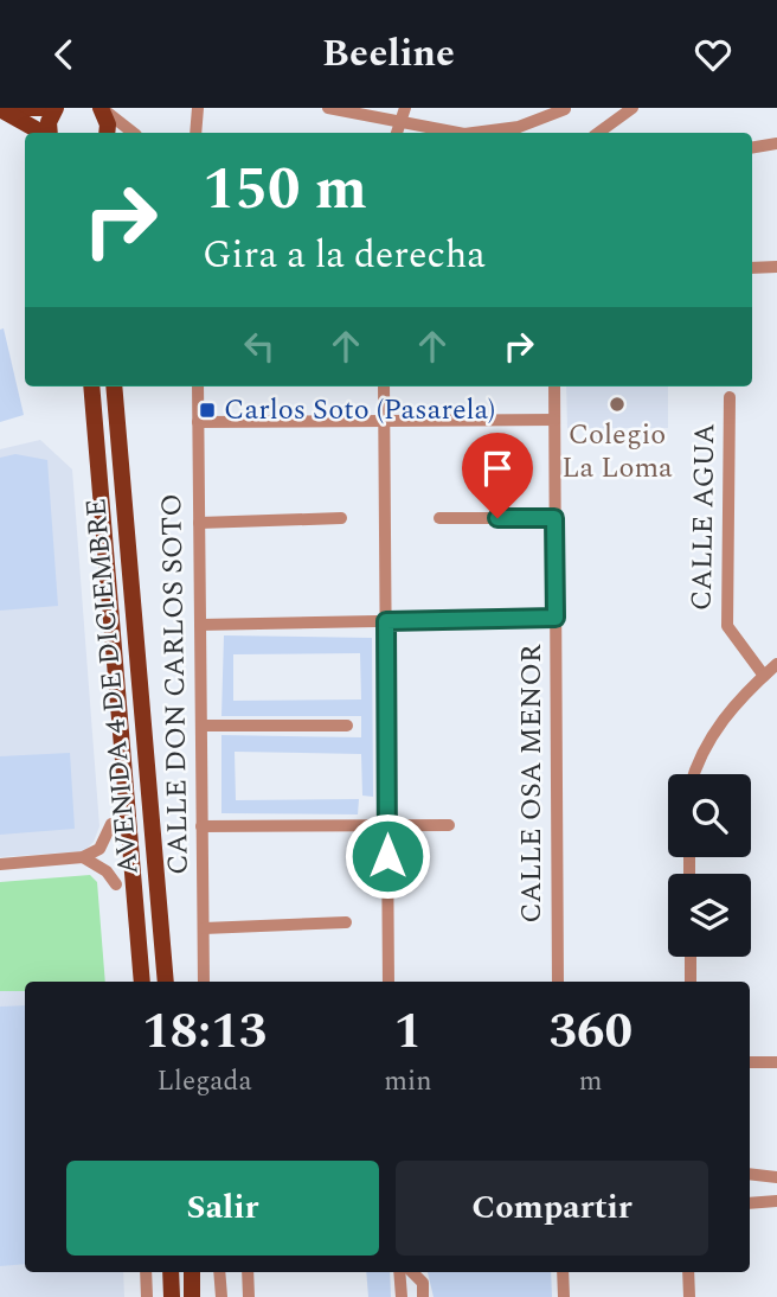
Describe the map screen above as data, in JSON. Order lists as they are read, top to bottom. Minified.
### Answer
{"streets":{"main road":["AVENIDA 4 DE DICIEMBRE"],"street":["CALLE AGUA","CALLE DON CARLOS SOTO","CALLE OSA MENOR"]},"places":{"other":["Colegio La Loma"],"transit":["Carlos Soto (Pasarela)"]},"page":{"header":"Beeline","turn":["150 m","Gira a la derecha"],"eta":["18:13","Llegada","1","min","360","m"],"buttons":["Salir","Compartir"]}}
